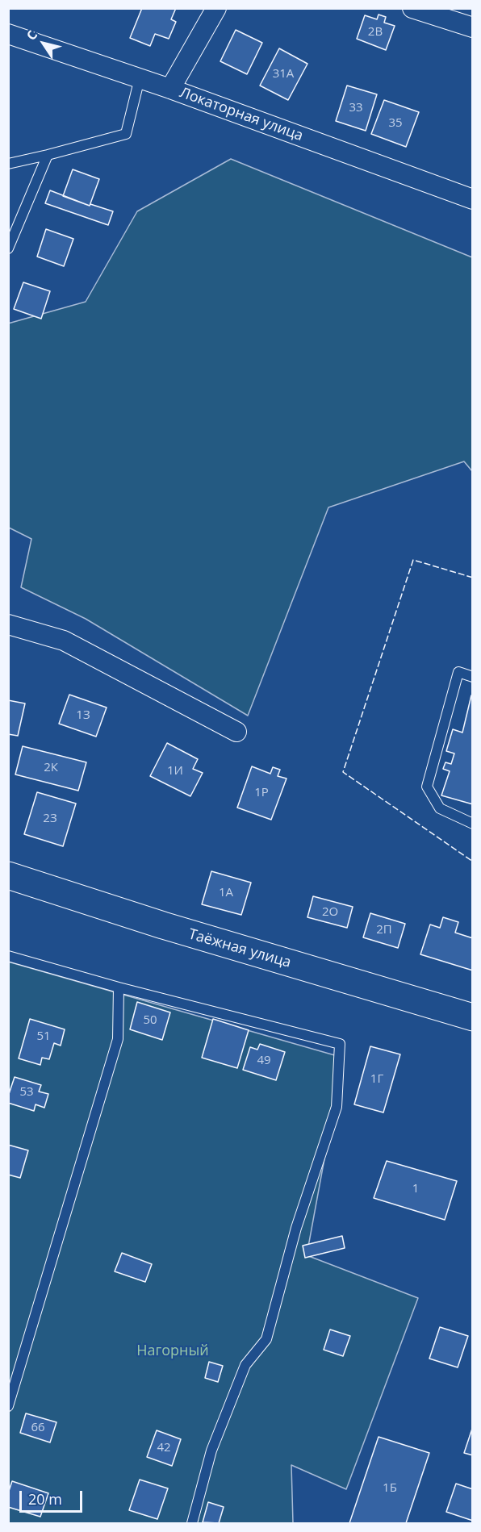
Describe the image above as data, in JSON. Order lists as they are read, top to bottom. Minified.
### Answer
{"streets":{"street":["Локаторная улица","Таёжная улица"]},"parks":["Нагорный"],"house_numbers":["2В","31А","33","35","1З","2К","1И","1Р","2З","1А","2О","2П","50","51","49","1Г","53","1","66","42","1Б"],"scale_bar":"20 m","north":"top left"}
